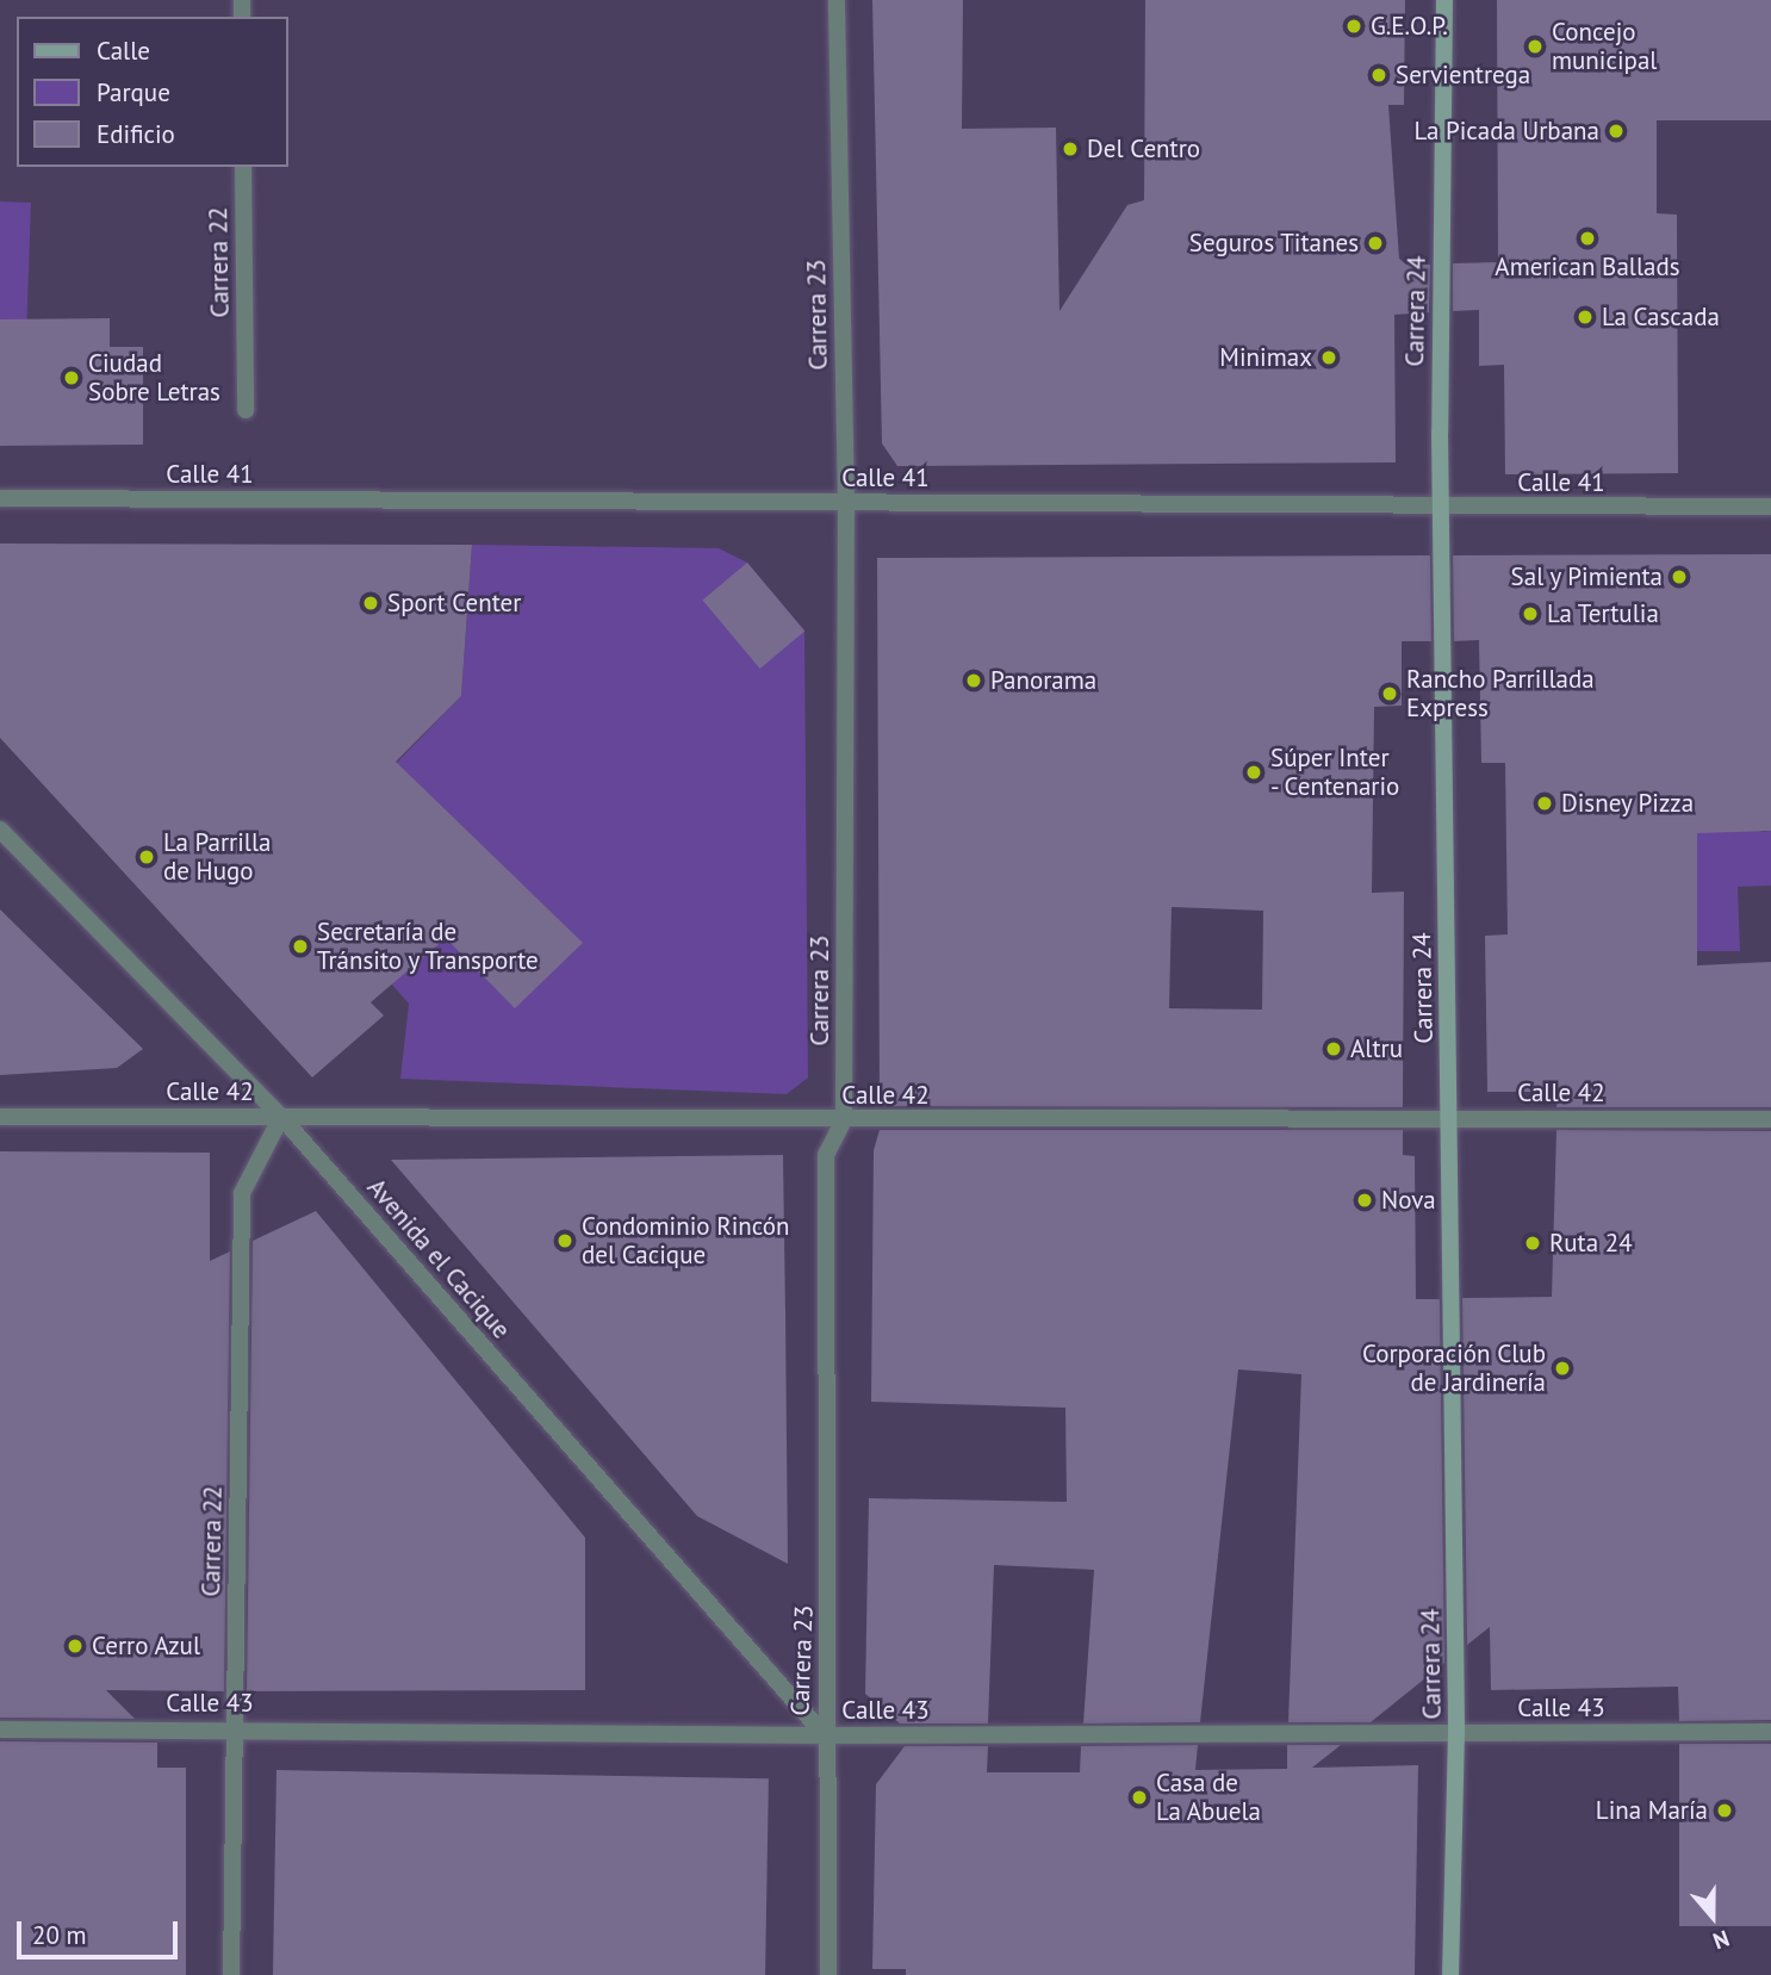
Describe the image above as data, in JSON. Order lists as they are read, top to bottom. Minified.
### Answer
{"streets":{"main road":["Carrera 24"],"street":["Carrera 22","Carrera 23","Calle 41","Calle 42","Avenida el Cacique","Calle 43"]},"crossings":[["Carrera 22","Calle 42"],["Carrera 22","Avenida el Cacique"],["Carrera 22","Calle 43"],["Carrera 24","Calle 41"],["Carrera 24","Calle 42"],["Carrera 24","Calle 43"],["Carrera 23","Calle 41"],["Carrera 23","Calle 42"],["Carrera 23","Avenida el Cacique"],["Carrera 23","Calle 43"],["Calle 42","Avenida el Cacique"],["Avenida el Cacique","Calle 43"]],"places":["G.E.O.P.","Concejo municipal","Servientrega","La Picada Urbana","Del Centro","American Ballads","Seguros Titanes","La Cascada","Minimax","Ciudad Sobre Letras","Sal y Pimienta","Sport Center","La Tertulia","Panorama","Rancho Parrillada Express","Súper Inter - Centenario","Disney Pizza","La Parrilla de Hugo","Secretaría de Tránsito y Transporte","Altru","Nova","Condominio Rincón del Cacique","Ruta 24","Corporación Club de Jardinería","Cerro Azul","Casa de La Abuela","Lina María"],"legend":["Calle","Parque","Edificio"],"scale_bar":"20 m","north":"bottom"}
